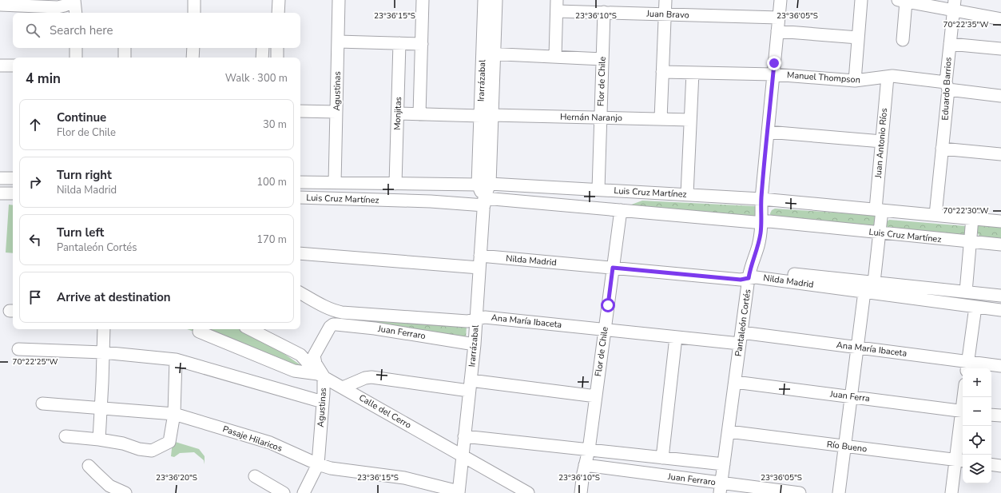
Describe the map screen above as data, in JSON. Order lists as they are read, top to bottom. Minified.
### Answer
{"streets":{"street":["Juan Bravo","Manuel Thompson","Irarrázabal","Flor de Chile","Eduardo Barrios","Agustinas","Monjitas","Hernán Naranjo","Juan Antonio Ríos","Luis Cruz Martínez","Nilda Madrid","Ana María Ibaceta","Pantaleón Cortés","Juan Ferraro","Juan Ferra","Calle del Cerro","Pasaje Hilaricos","Río Bueno"]},"crossings":[["Juan Bravo","Flor de Chile"],["Juan Bravo","Pantaleón Cortés"],["Manuel Thompson","Eduardo Barrios"],["Manuel Thompson","Juan Antonio Ríos"],["Manuel Thompson","Pantaleón Cortés"],["Irarrázabal","Hernán Naranjo"],["Irarrázabal","Luis Cruz Martínez"],["Irarrázabal","Nilda Madrid"],["Irarrázabal","Ana María Ibaceta"],["Irarrázabal","Juan Ferraro"],["Irarrázabal","Calle del Cerro"],["Irarrázabal","Pasaje Hilaricos"],["Flor de Chile","Hernán Naranjo"],["Flor de Chile","Luis Cruz Martínez"],["Flor de Chile","Nilda Madrid"],["Flor de Chile","Ana María Ibaceta"],["Flor de Chile","Juan Ferraro"],["Eduardo Barrios","Luis Cruz Martínez"],["Agustinas","Luis Cruz Martínez"],["Agustinas","Juan Ferraro"],["Agustinas","Calle del Cerro"],["Agustinas","Pasaje Hilaricos"],["Monjitas","Luis Cruz Martínez"],["Juan Antonio Ríos","Luis Cruz Martínez"],["Juan Antonio Ríos","Nilda Madrid"],["Luis Cruz Martínez","Pantaleón Cortés"],["Nilda Madrid","Pantaleón Cortés"],["Ana María Ibaceta","Pantaleón Cortés"],["Pantaleón Cortés","Juan Ferraro"],["Pantaleón Cortés","Juan Ferra"],["Pantaleón Cortés","Río Bueno"]],"page":{"search":"Search here","heading":["4 min","Walk · 300 m"],"list":[["Continue","Flor de Chile","30 m"],["Turn right","Nilda Madrid","100 m"],["Turn left","Pantaleón Cortés","170 m"],"Arrive at destination"],"map_buttons":["+","−"]},"coordinates":["23°36'15\"S","23°36'10\"S","23°36'05\"S","70°22'35\"W","70°22'30\"W","70°22'25\"W","23°36'20\"S"]}
